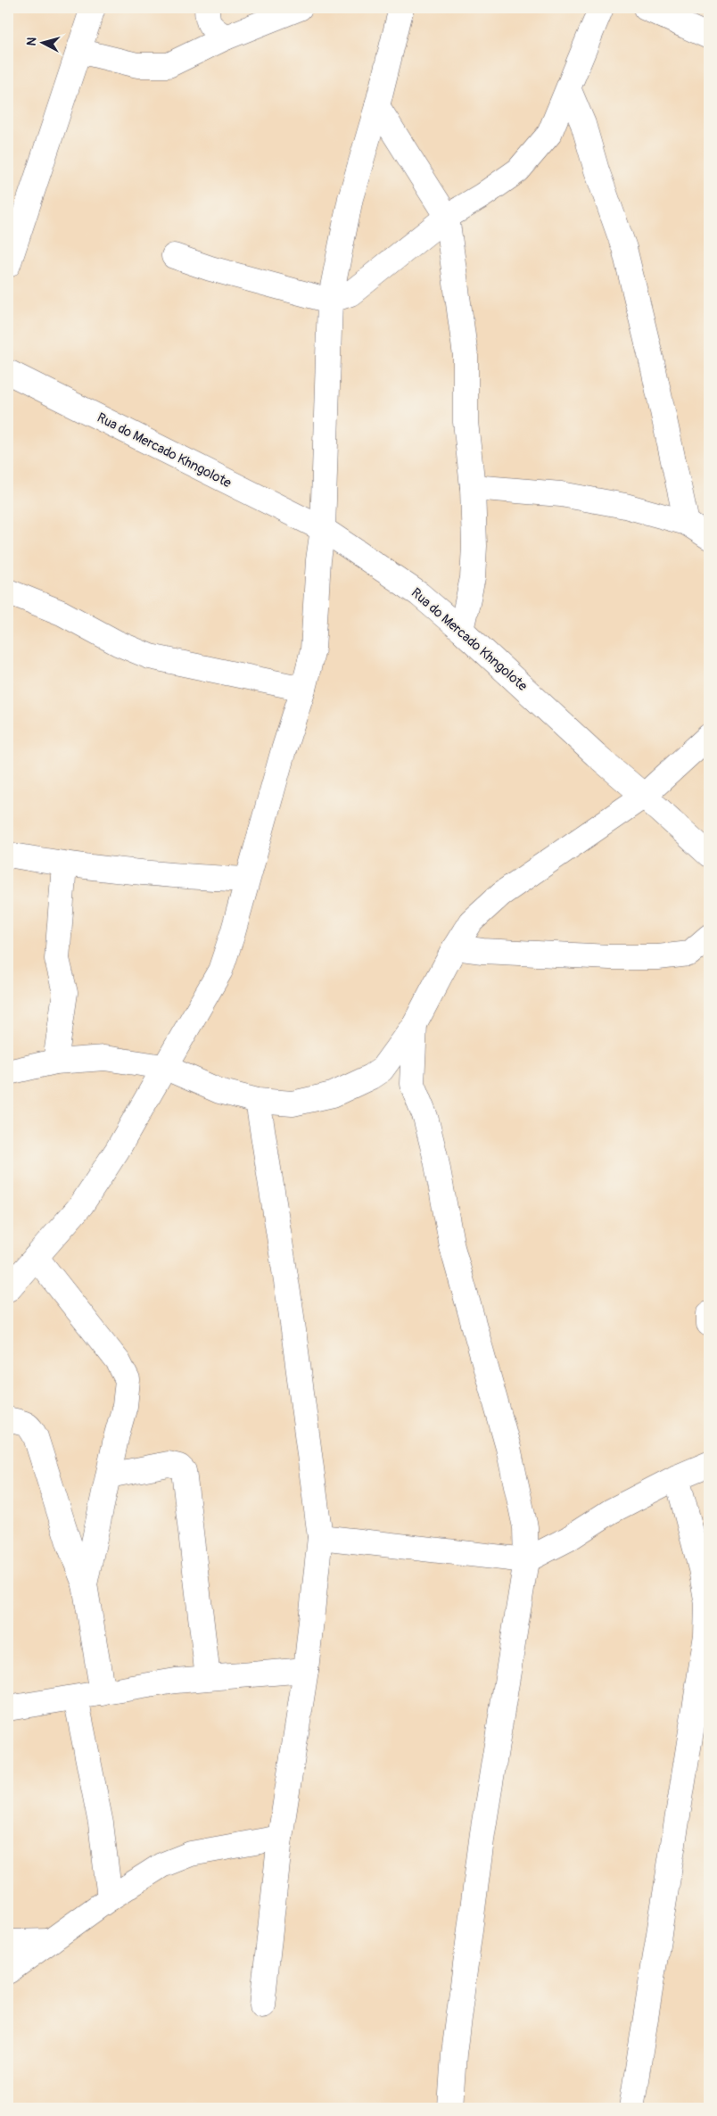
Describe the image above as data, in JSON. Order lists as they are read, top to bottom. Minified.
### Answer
{"streets":{"street":["Rua do Mercado Khngolote"]},"north":"left"}
